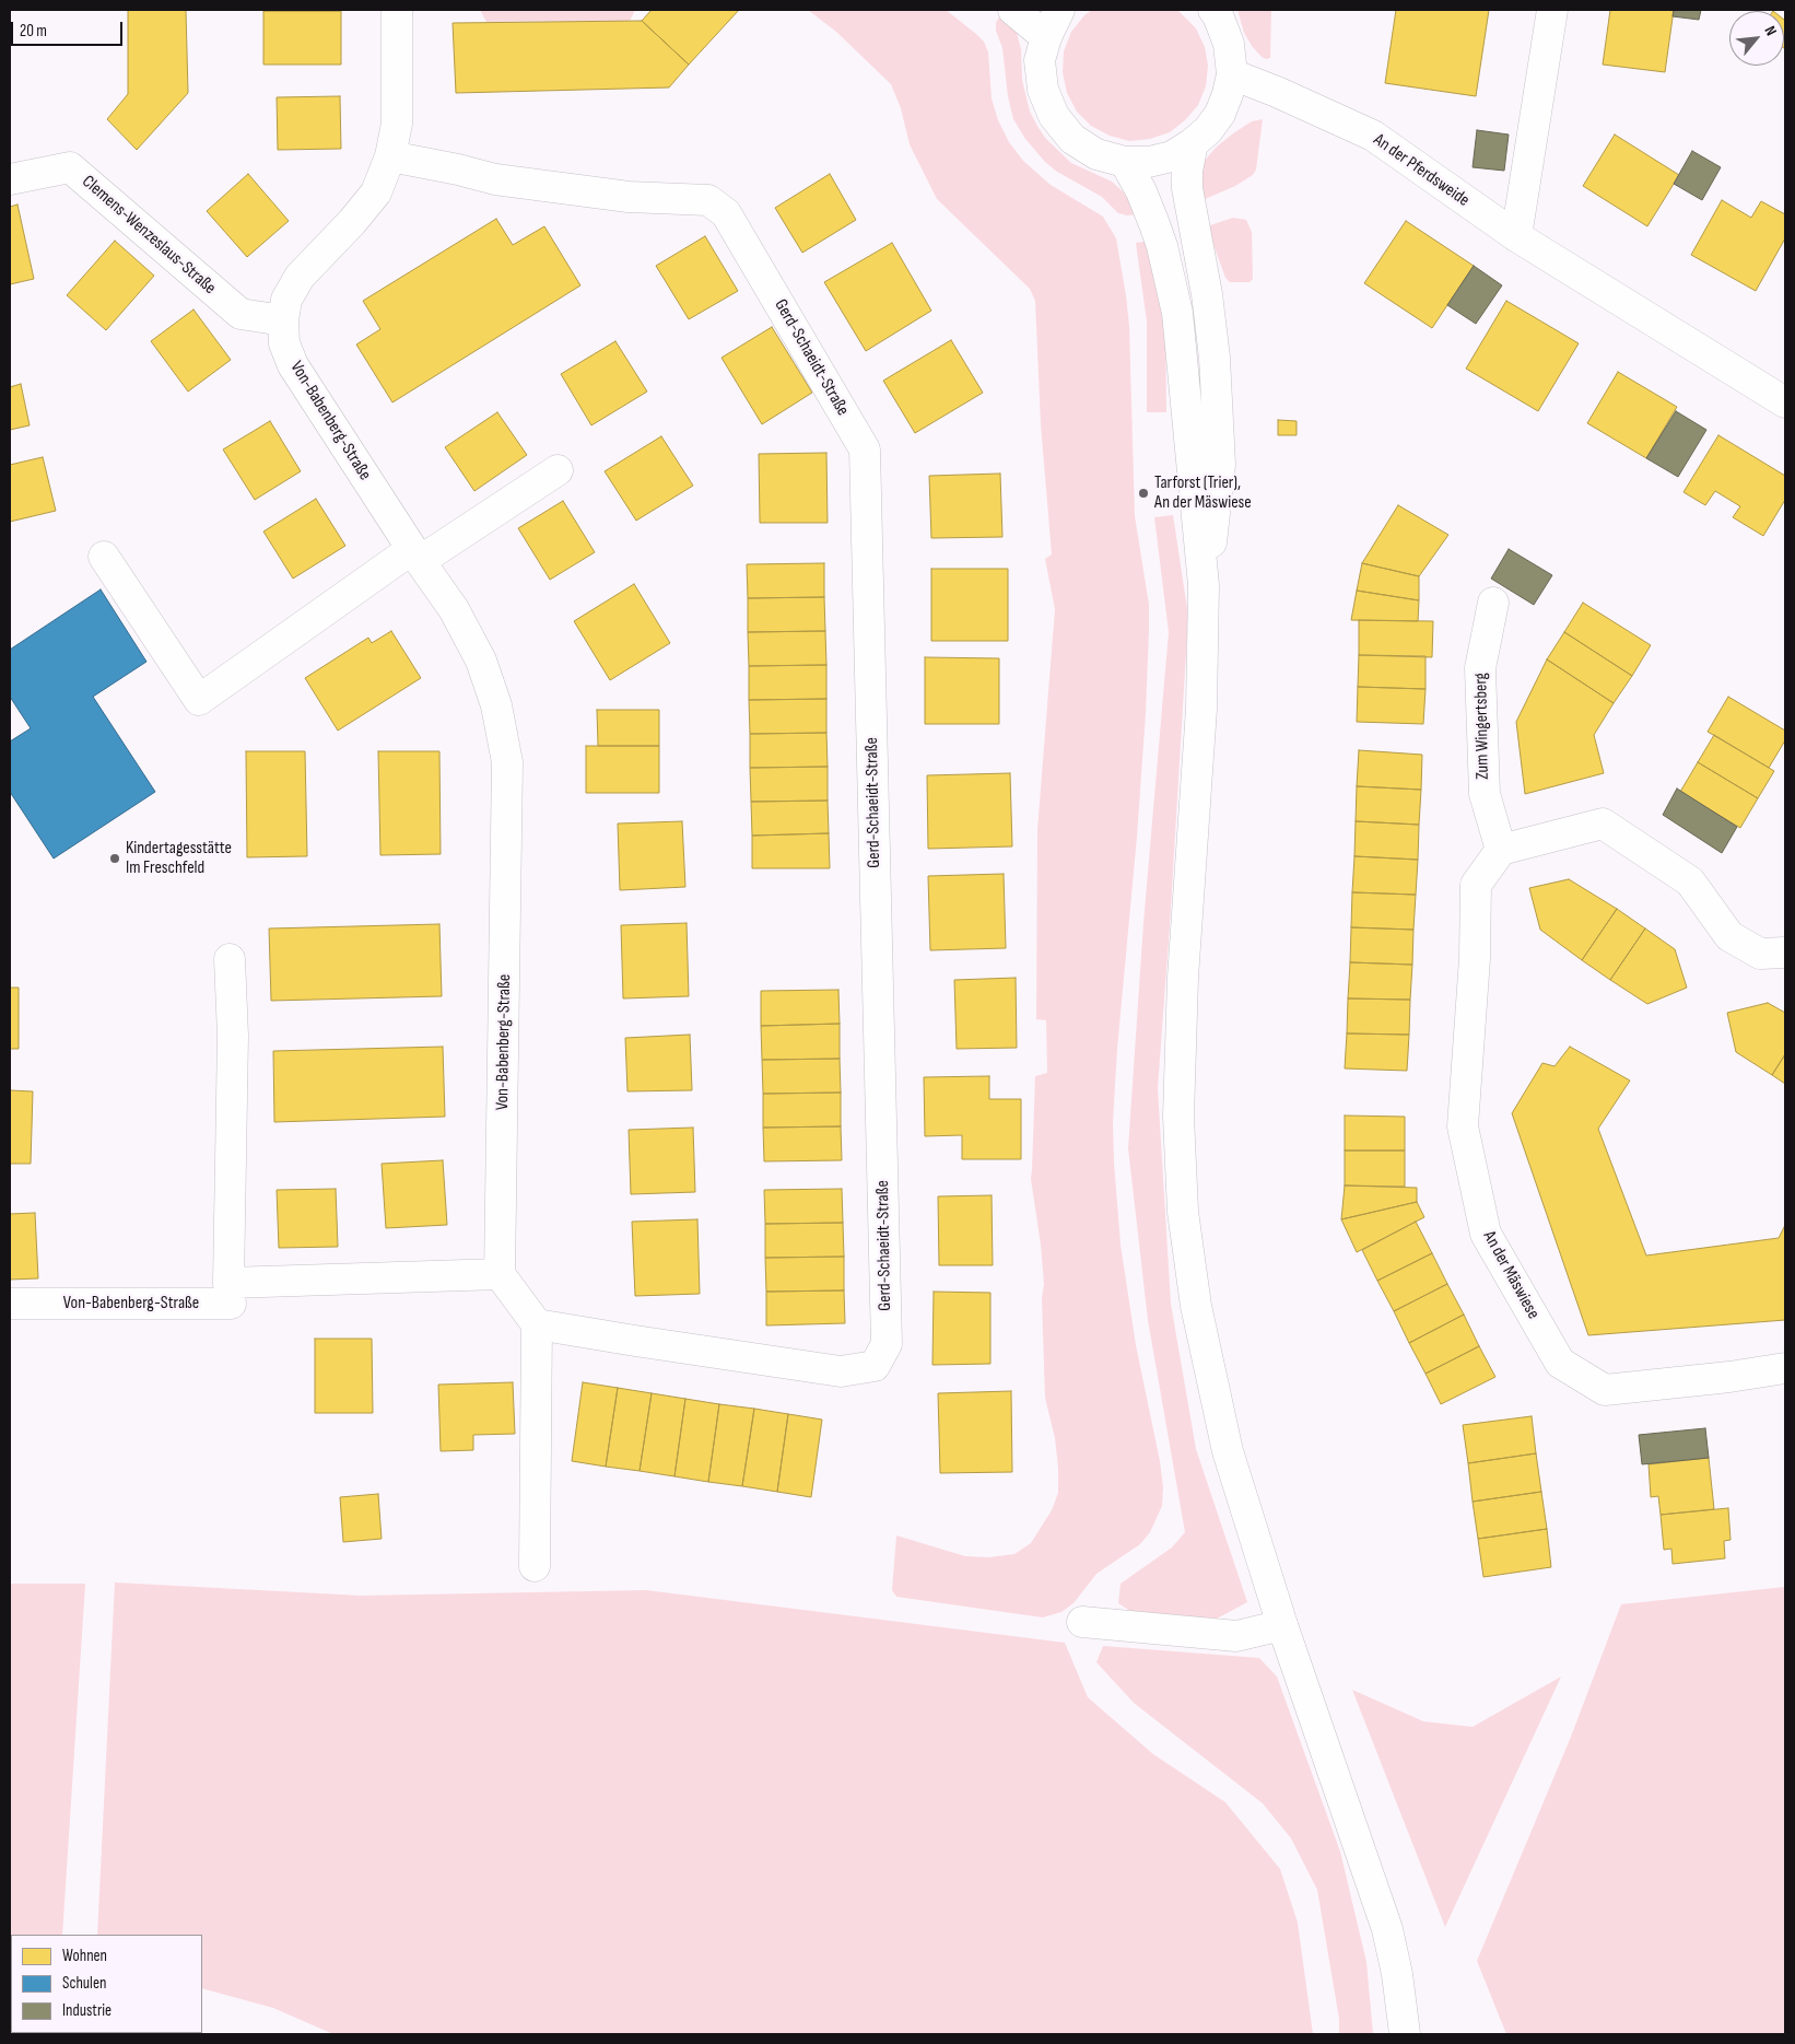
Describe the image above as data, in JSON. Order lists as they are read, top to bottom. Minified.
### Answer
{"streets":{"street":["An der Pferdsweide","Clemens-Wenzeslaus-Straße","Gerd-Schaeidt-Straße","Von-Babenberg-Straße","Zum Wingertsberg","An der Mäswiese"]},"crossings":[["Clemens-Wenzeslaus-Straße","Von-Babenberg-Straße"],["Gerd-Schaeidt-Straße","Von-Babenberg-Straße"],["Zum Wingertsberg","An der Mäswiese"]],"places":["Tarforst (Trier), An der Mäswiese","Kindertagesstätte Im Freschfeld"],"legend":["Wohnen","Schulen","Industrie"],"scale_bar":"20 m","north":"top right"}
